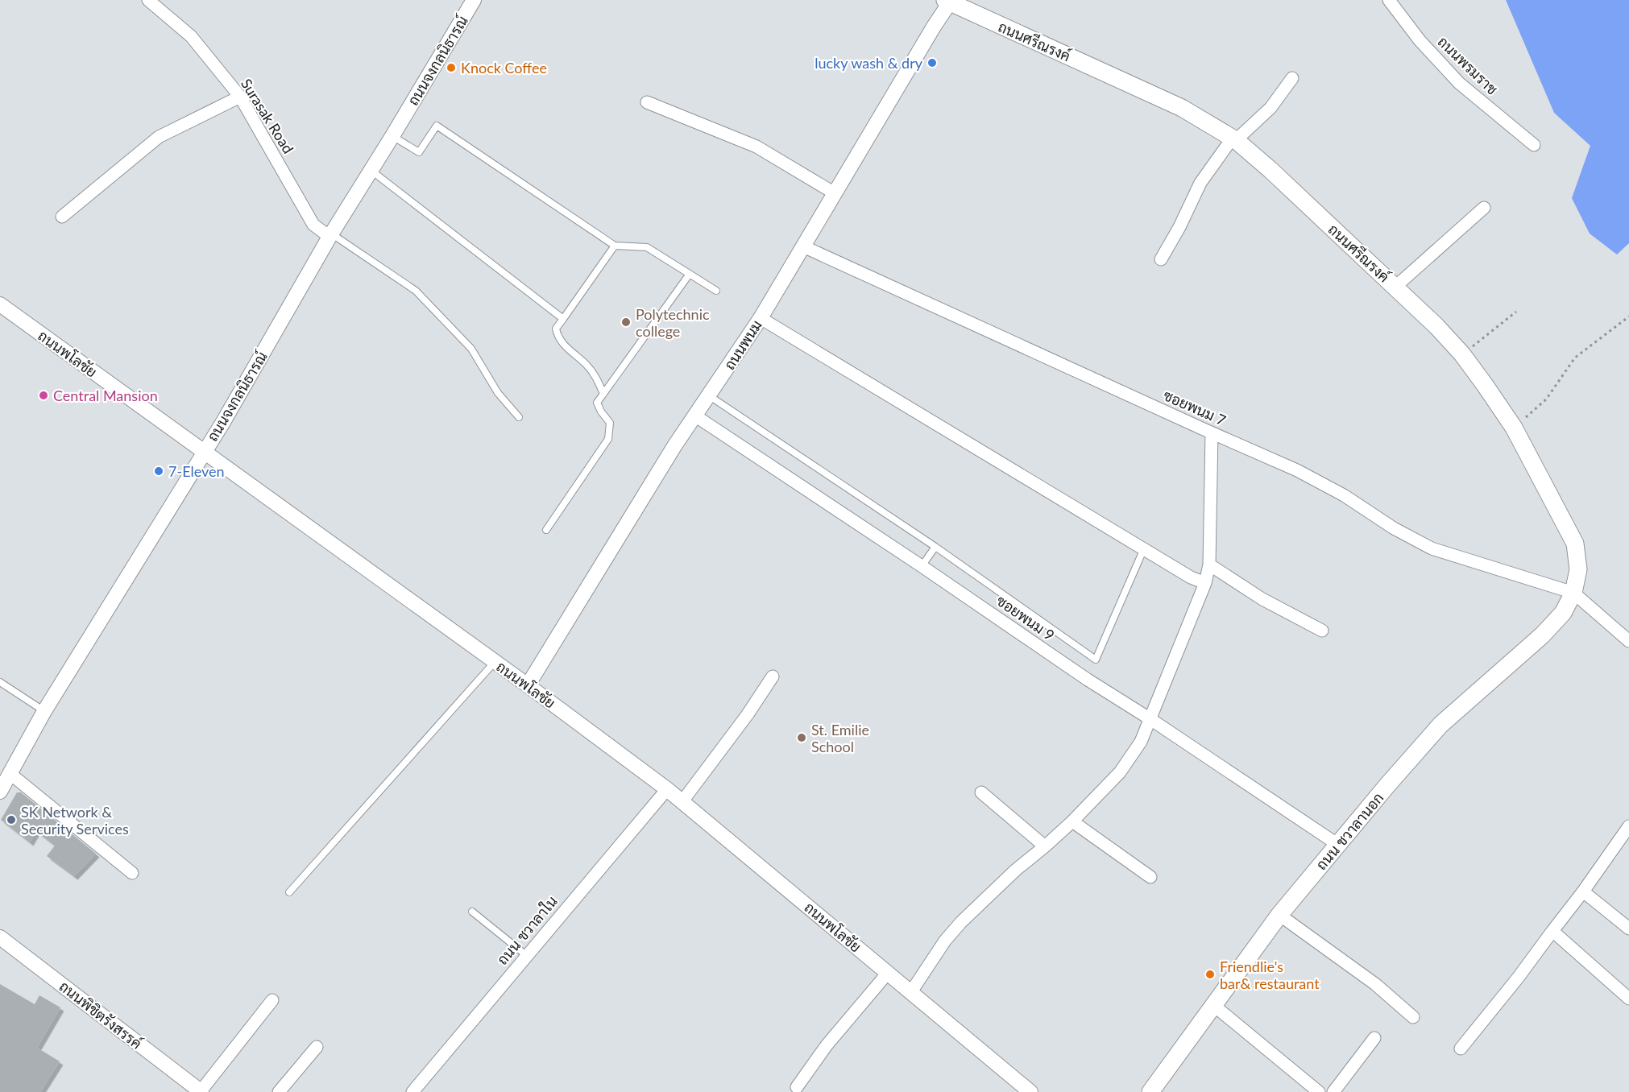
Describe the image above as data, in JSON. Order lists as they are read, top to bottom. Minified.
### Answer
{"streets":{"main road":["ถนนศรีณรงค์","ถนน ชวาลานอก"],"street":["ถนนจงกลนิธารณ์","ถนนพรมราช","Surasak Road","ถนนพนม","ถนนพโลชัย","ซอยพนม 7","ซอยพนม 9","ถนน ชวาลาใน","ถนนพิชิตรังสรรค์"]},"crossings":[["ถนนศรีณรงค์","ถนนพนม"],["ถนนศรีณรงค์","ซอยพนม 7"],["ถนนศรีณรงค์","ถนน ชวาลานอก"],["ถนนจงกลนิธารณ์","Surasak Road"],["ถนนจงกลนิธารณ์","ถนนพโลชัย"],["ถนนพนม","ถนนพโลชัย"],["ถนนพนม","ซอยพนม 7"],["ถนนพนม","ซอยพนม 9"],["ถนนพโลชัย","ถนน ชวาลาใน"],["ซอยพนม 7","ถนน ชวาลานอก"],["ซอยพนม 9","ถนน ชวาลานอก"]],"places":["lucky wash & dry","Knock Coffee","Polytechnic college","Central Mansion","7-Eleven","St. Emilie School","SK Network & Security Services","Friendlie's bar& restaurant"]}
